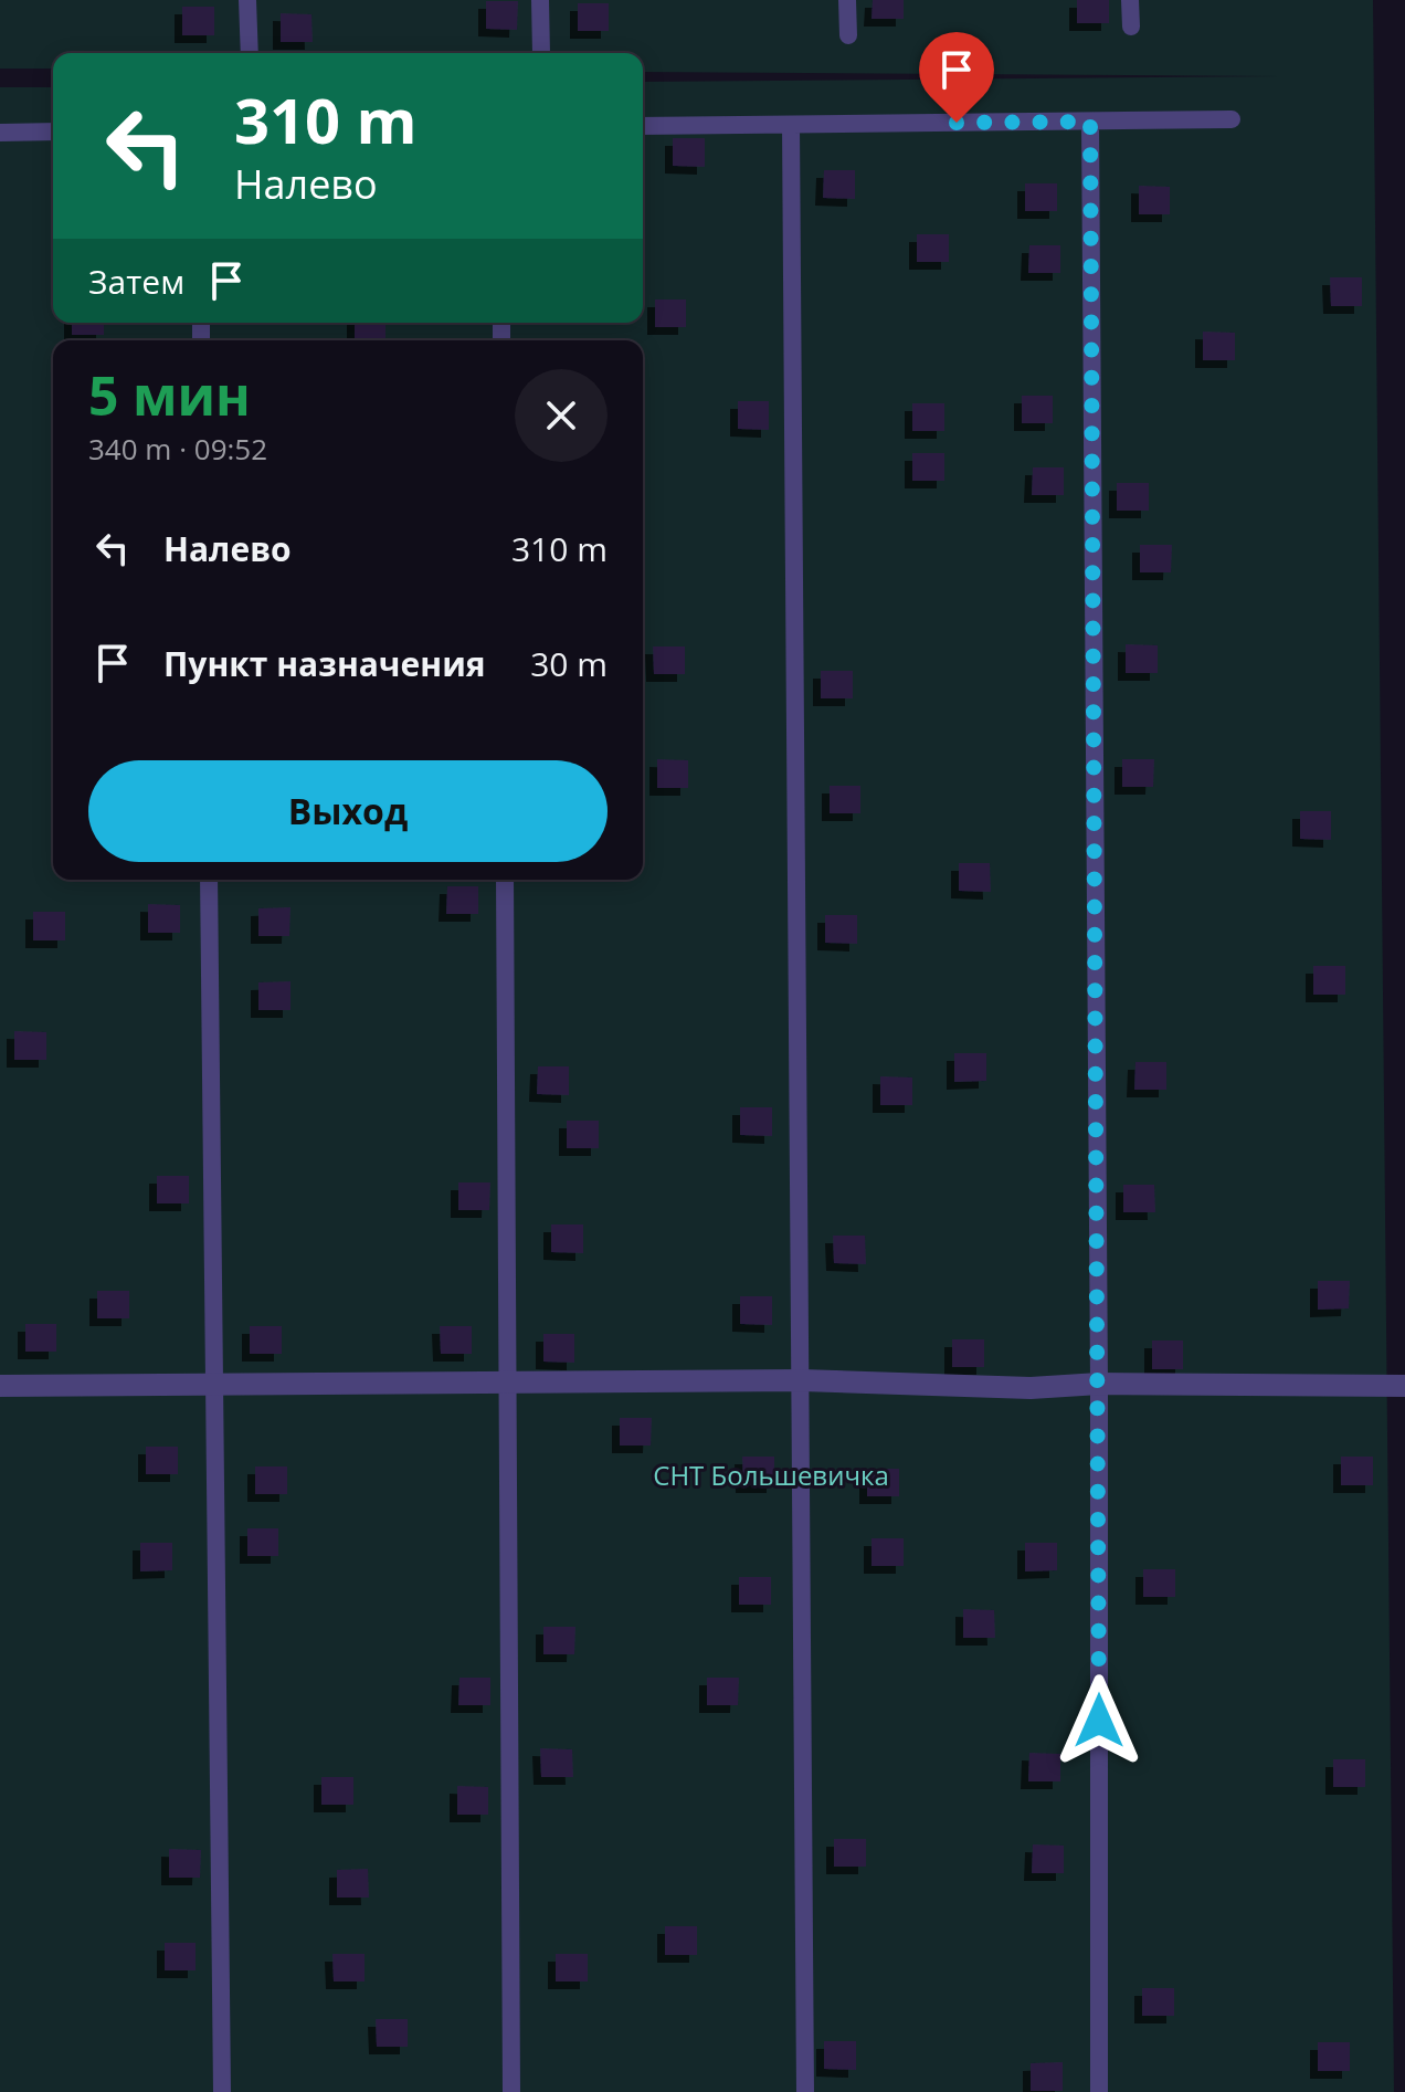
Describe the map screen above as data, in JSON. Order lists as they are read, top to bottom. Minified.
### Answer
{"parks":["СНТ Большевичка"],"page":{"turn":["310 m","Налево"],"then":"Затем","heading":["5 мин","340 m · 09:52"],"list":[{"name":"Налево","value":"310 m"},{"name":"Пункт назначения","value":"30 m"}],"buttons":"Выход"}}
